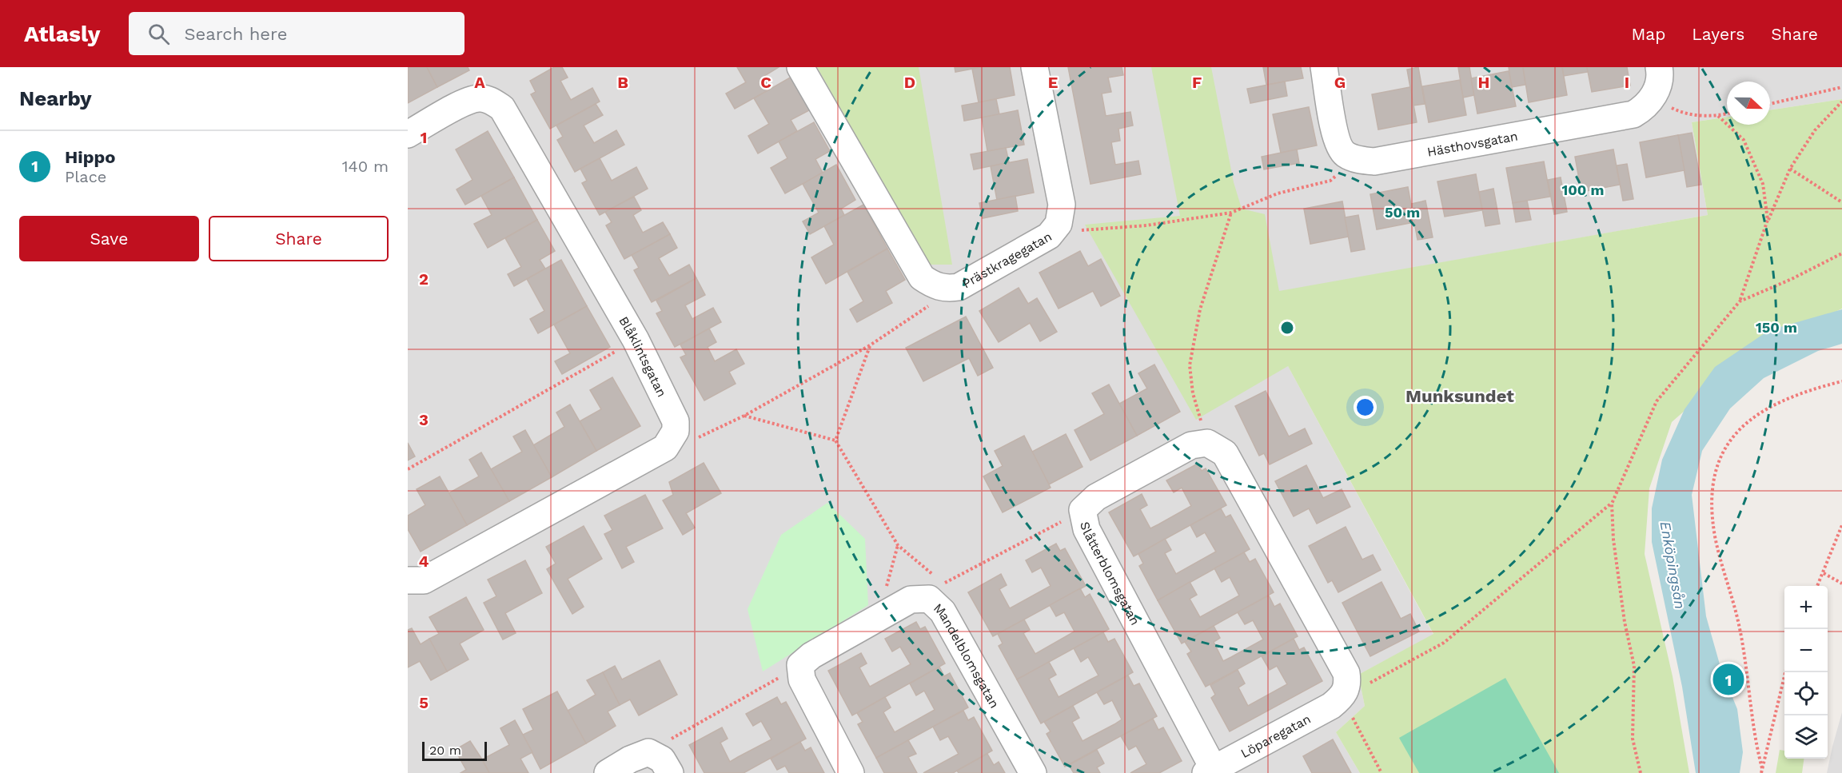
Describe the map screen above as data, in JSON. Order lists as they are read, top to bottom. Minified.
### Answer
{"streets":{"street":["Hästhovsgatan","Prästkragegatan","Blåklintsgatan","Slåtterblomsgatan","Mandelblomsgatan","Löparegatan"]},"crossings":[["Slåtterblomsgatan","Löparegatan"]],"districts":["Munksundet"],"water":["Enköpingsån"],"scale_bar":"20 m","north":"right","page":{"header":"Atlasly","search":"Search here","nav":["Map","Layers","Share"],"heading":"Nearby","list":[{"mark":"1","name":"Hippo","note":"Place","value":"140 m"}],"buttons":["Save","Share"],"map_buttons":["+","−"],"pins":"1","scale":"20 m"},"grid":{"columns":["A","B","C","D","E","F","G","H","I"],"rows":["1","2","3","4","5"]},"rings":["100 m","50 m","150 m"]}
